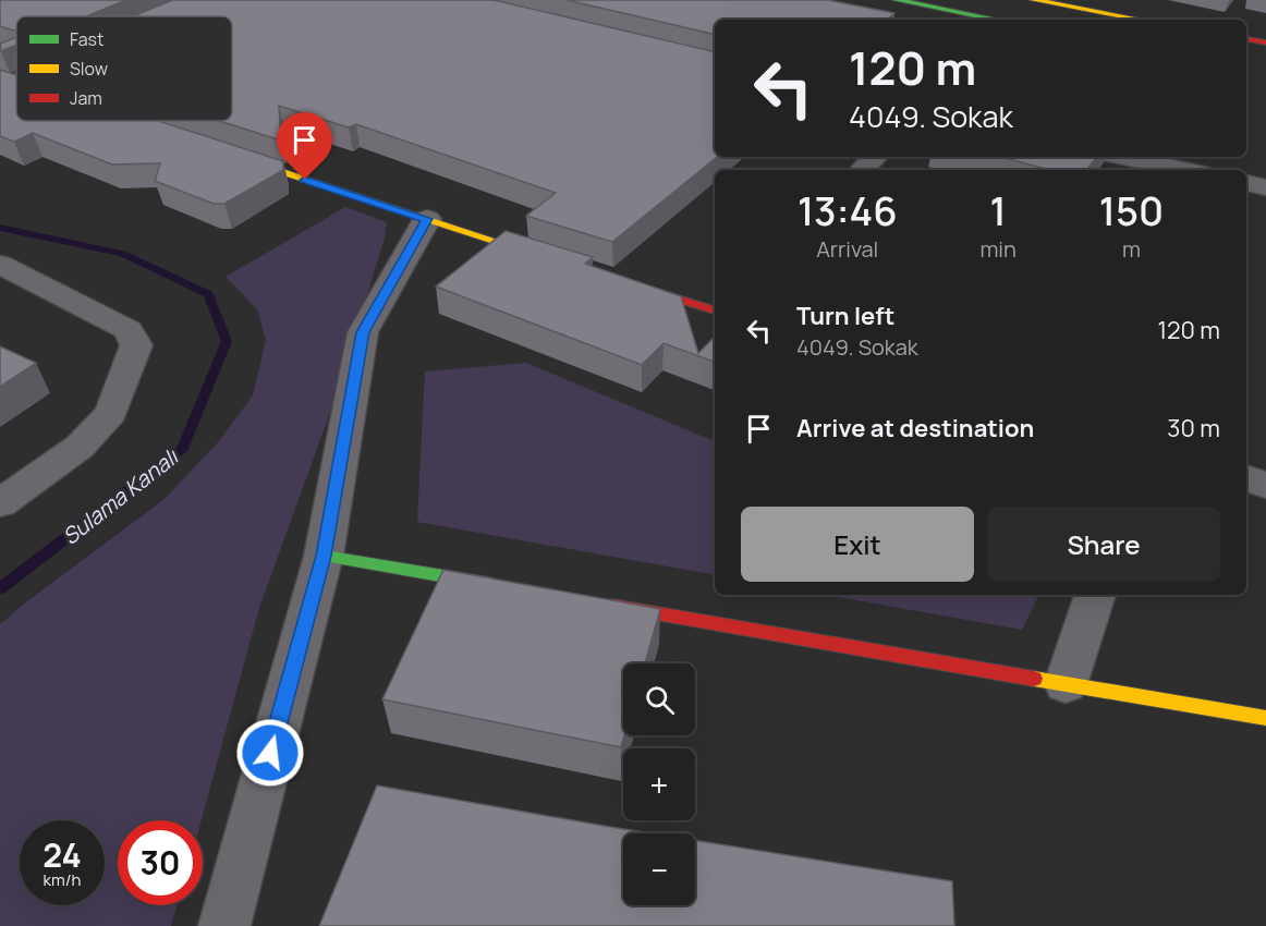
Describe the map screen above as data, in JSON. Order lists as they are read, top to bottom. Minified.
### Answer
{"water":["Sulama Kanalı"],"legend":["Fast","Slow","Jam"],"page":{"turn":["120 m","4049. Sokak"],"eta":["13:46","Arrival","1","min","150","m"],"list":[{"name":"Turn left","note":"4049. Sokak","value":"120 m"},{"name":"Arrive at destination","value":"30 m"}],"buttons":["Exit","Share"],"map_buttons":["+","−"],"speed":"24 km/h","limit":"30"}}
